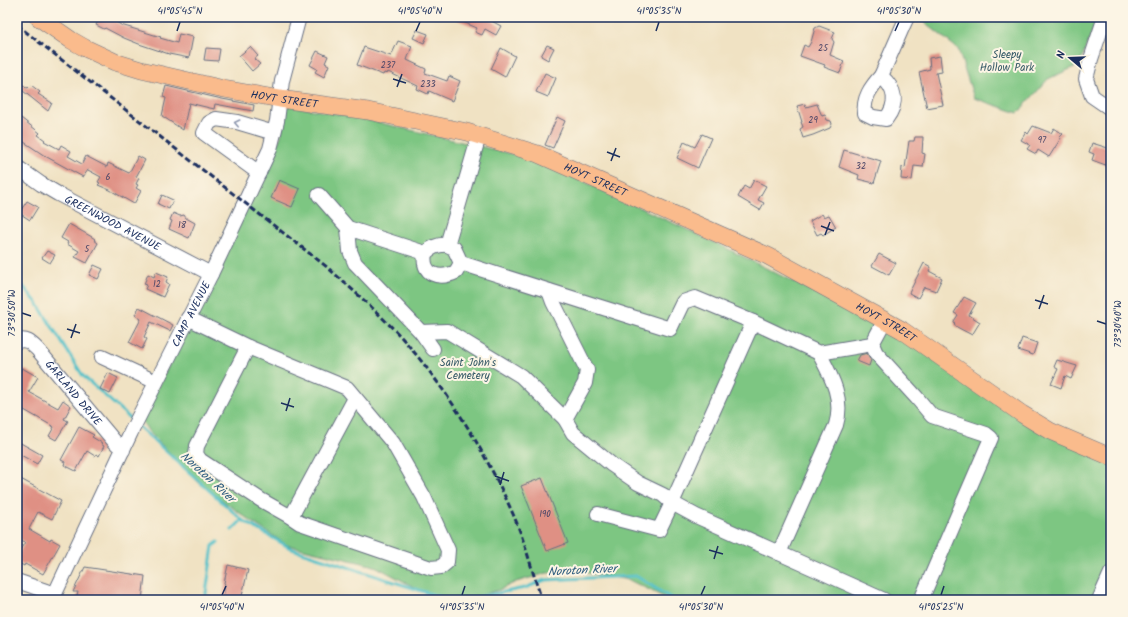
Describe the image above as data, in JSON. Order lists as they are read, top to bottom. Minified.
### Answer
{"streets":{"main road":["HOYT STREET"],"street":["GREENWOOD AVENUE","CAMP AVENUE","GARLAND DRIVE"]},"crossings":[["HOYT STREET","CAMP AVENUE"],["GREENWOOD AVENUE","CAMP AVENUE"],["CAMP AVENUE","GARLAND DRIVE"]],"water":["Noroton River"],"parks":["Sleepy Hollow Park","Saint John's Cemetery"],"house_numbers":["25","237","233","29","97","32","6","18","5","12","190"],"north":"left","coordinates":["41°05'45\"N","41°05'40\"N","41°05'35\"N","41°05'30\"N","73°30'50\"W","73°30'40\"W","41°05'25\"N"]}
